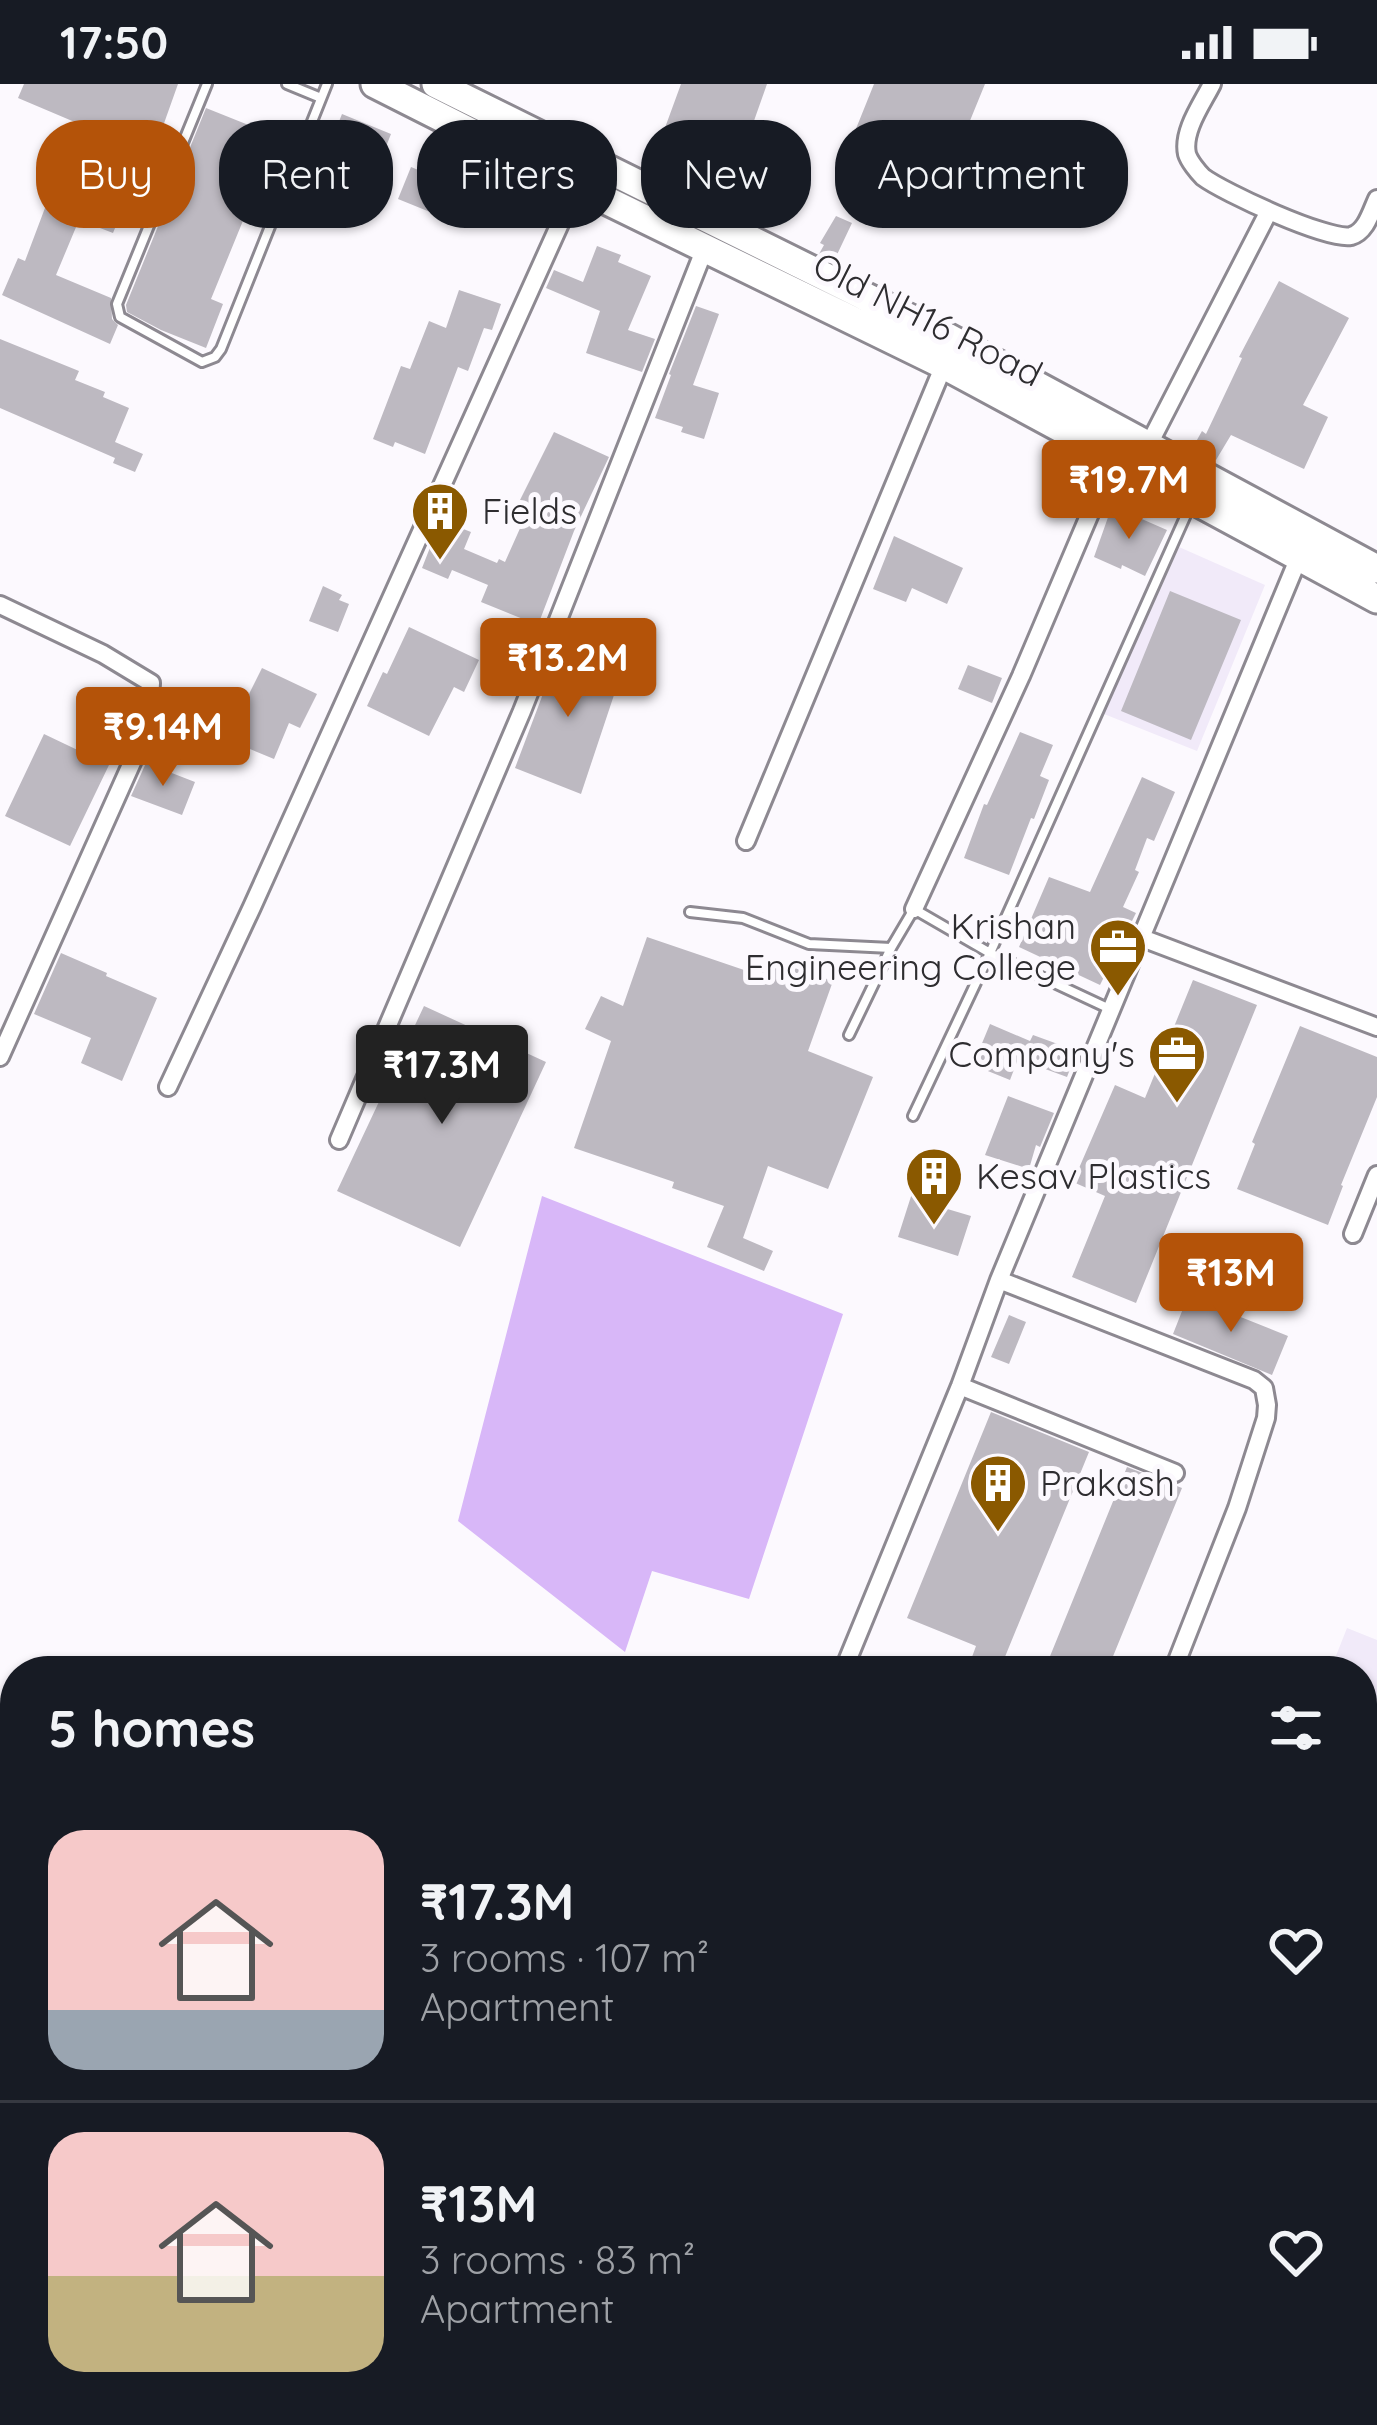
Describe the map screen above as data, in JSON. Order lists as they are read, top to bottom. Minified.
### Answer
{"streets":{"main road":["Old NH16 Road"]},"places":{"building":["Fields","Kesav Plastics","Prakash"],"office":["Krishan Engineering College","Company's"]},"page":{"status":"17:50","chip":["Buy","Rent","Filters","New","Apartment"],"price":["₹19.7M","₹13.2M","₹9.14M","₹17.3M","₹13M"],"heading":"5 homes","list":[{"name":"₹17.3M","note":"3 rooms · 107 m² · Apartment"},{"name":"₹13M","note":"3 rooms · 83 m² · Apartment"}]}}
